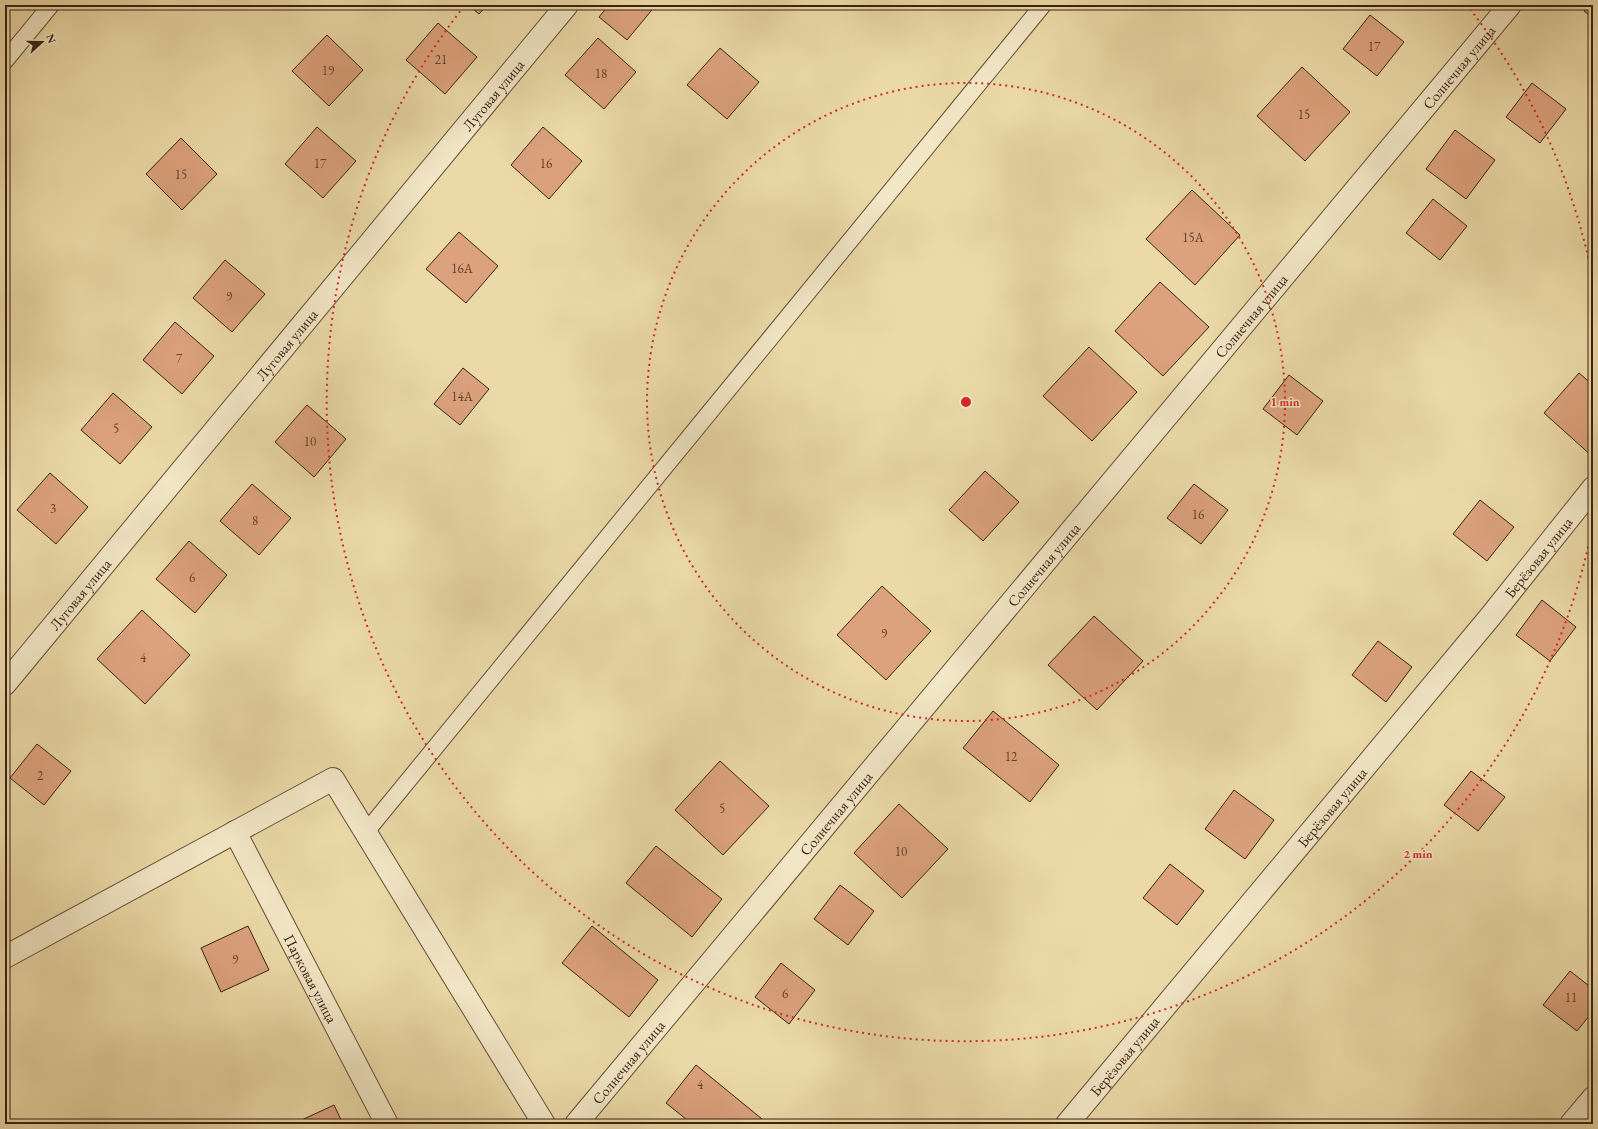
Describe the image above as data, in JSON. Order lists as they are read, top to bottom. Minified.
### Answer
{"streets":{"street":["Солнечная улица","Луговая улица","Берёзовая улица","Парковая улица"]},"house_numbers":["17","21","19","18","15","17","16","15","15А","16А","9","7","14А","5","10","3","16","8","6","9","4","12","2","5","10","9","6","11","4"],"north":"right","rings":["1 min","2 min"]}
